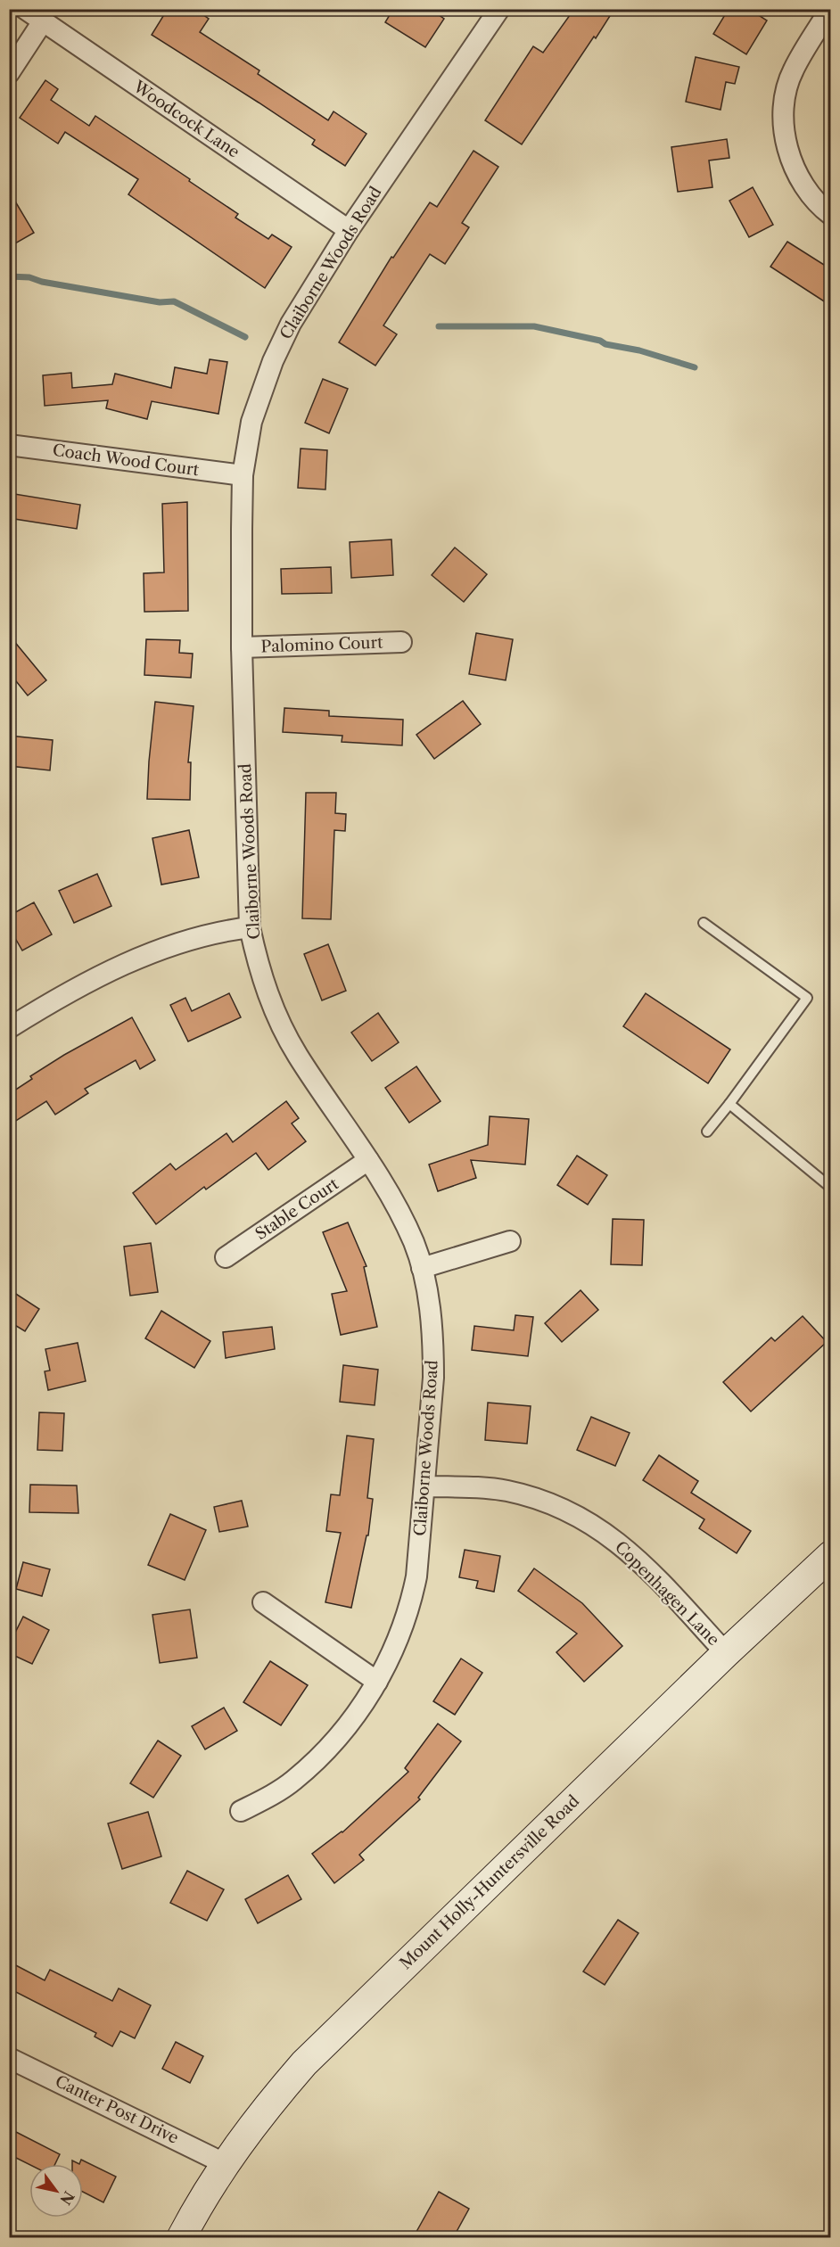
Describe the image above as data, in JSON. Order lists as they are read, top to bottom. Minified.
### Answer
{"streets":{"main road":["Mount Holly-Huntersville Road"],"street":["Woodcock Lane","Claiborne Woods Road","Coach Wood Court","Palomino Court","Stable Court","Copenhagen Lane","Canter Post Drive"]},"crossings":[["Woodcock Lane","Claiborne Woods Road"],["Claiborne Woods Road","Coach Wood Court"],["Claiborne Woods Road","Palomino Court"],["Claiborne Woods Road","Stable Court"],["Claiborne Woods Road","Copenhagen Lane"],["Copenhagen Lane","Mount Holly-Huntersville Road"],["Mount Holly-Huntersville Road","Canter Post Drive"]],"north":"bottom right"}
